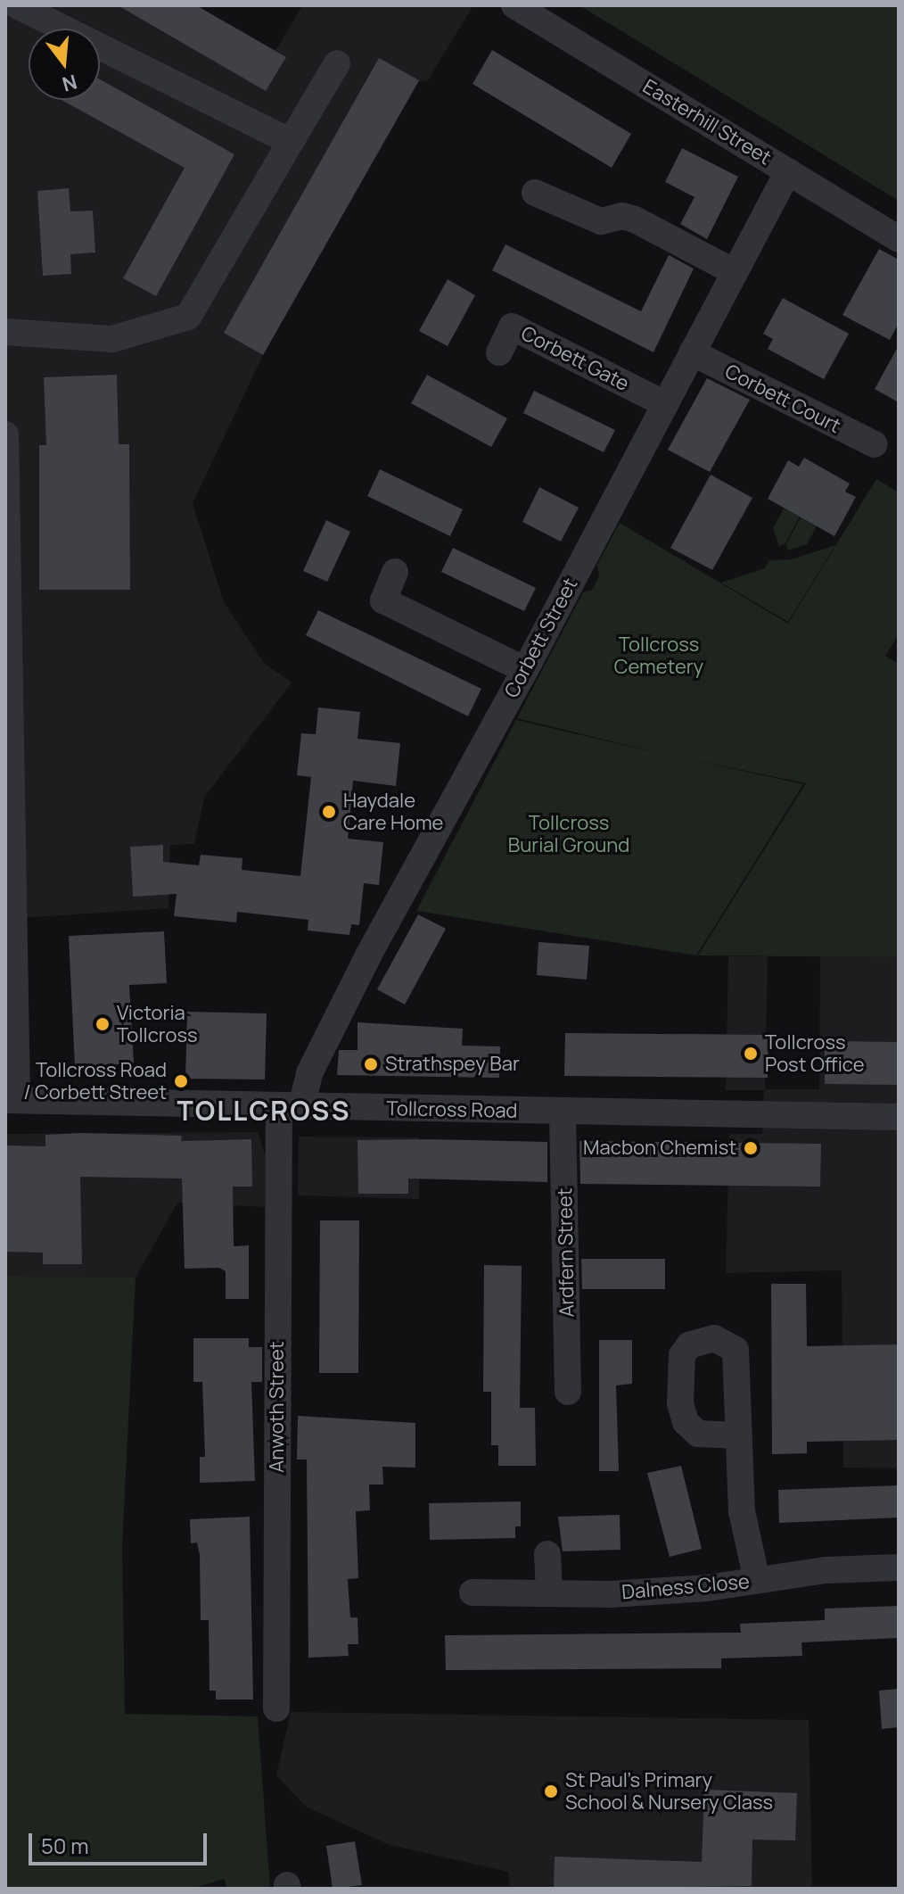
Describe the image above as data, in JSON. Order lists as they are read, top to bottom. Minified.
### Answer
{"streets":{"street":["Easterhill Street","Corbett Gate","Corbett Court","Corbett Street","Tollcross Road","Ardfern Street","Anwoth Street","Dalness Close"]},"crossings":[["Easterhill Street","Corbett Street"],["Corbett Gate","Corbett Street"],["Corbett Court","Corbett Street"],["Corbett Street","Tollcross Road"],["Corbett Street","Anwoth Street"],["Tollcross Road","Ardfern Street"],["Tollcross Road","Anwoth Street"]],"districts":["TOLLCROSS"],"parks":["Tollcross Cemetery","Tollcross Burial Ground"],"places":["Haydale Care Home","Victoria Tollcross","Tollcross Post Office","Strathspey Bar","Tollcross Road / Corbett Street","Macbon Chemist","St Paul's Primary School & Nursery Class"],"scale_bar":"50 m","north":"bottom"}
